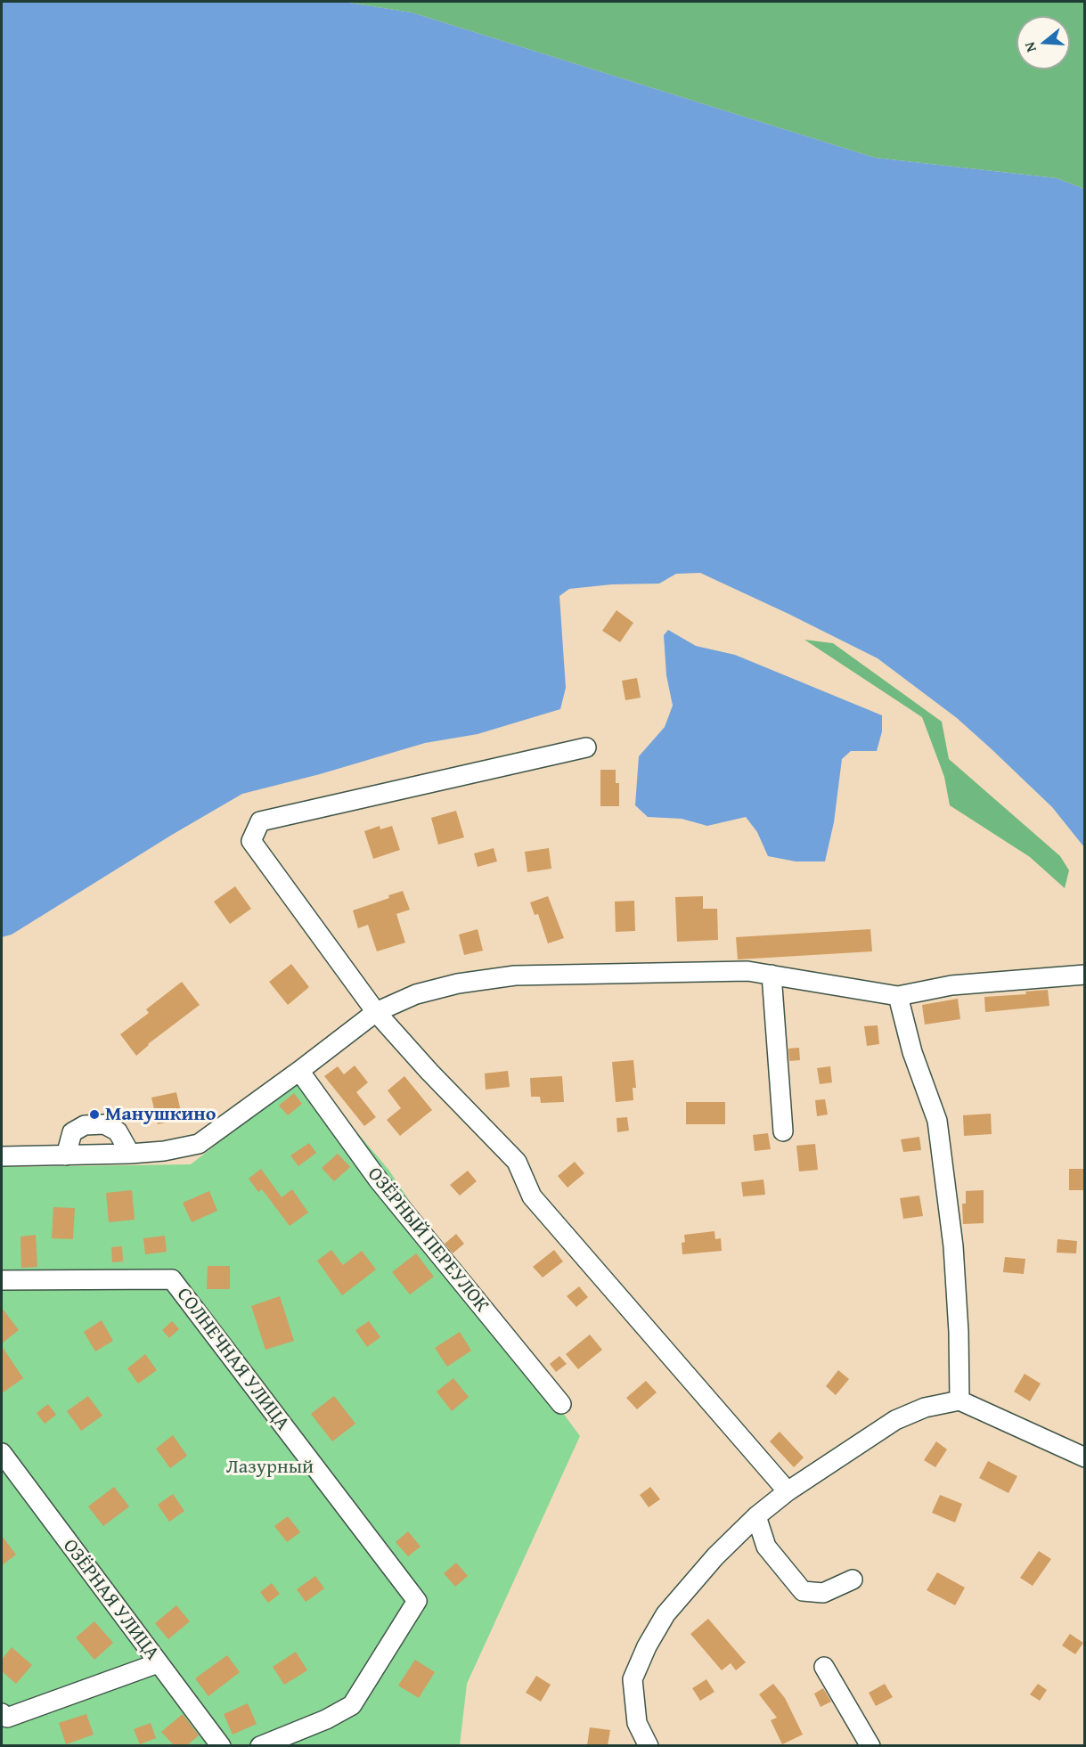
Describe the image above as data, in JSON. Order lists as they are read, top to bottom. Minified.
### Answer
{"streets":{"street":["ОЗЁРНЫЙ ПЕРЕУЛОК","СОЛНЕЧНАЯ УЛИЦА","ОЗЁРНАЯ УЛИЦА"]},"parks":["Лазурный"],"places":["Манушкино"],"north":"left"}
